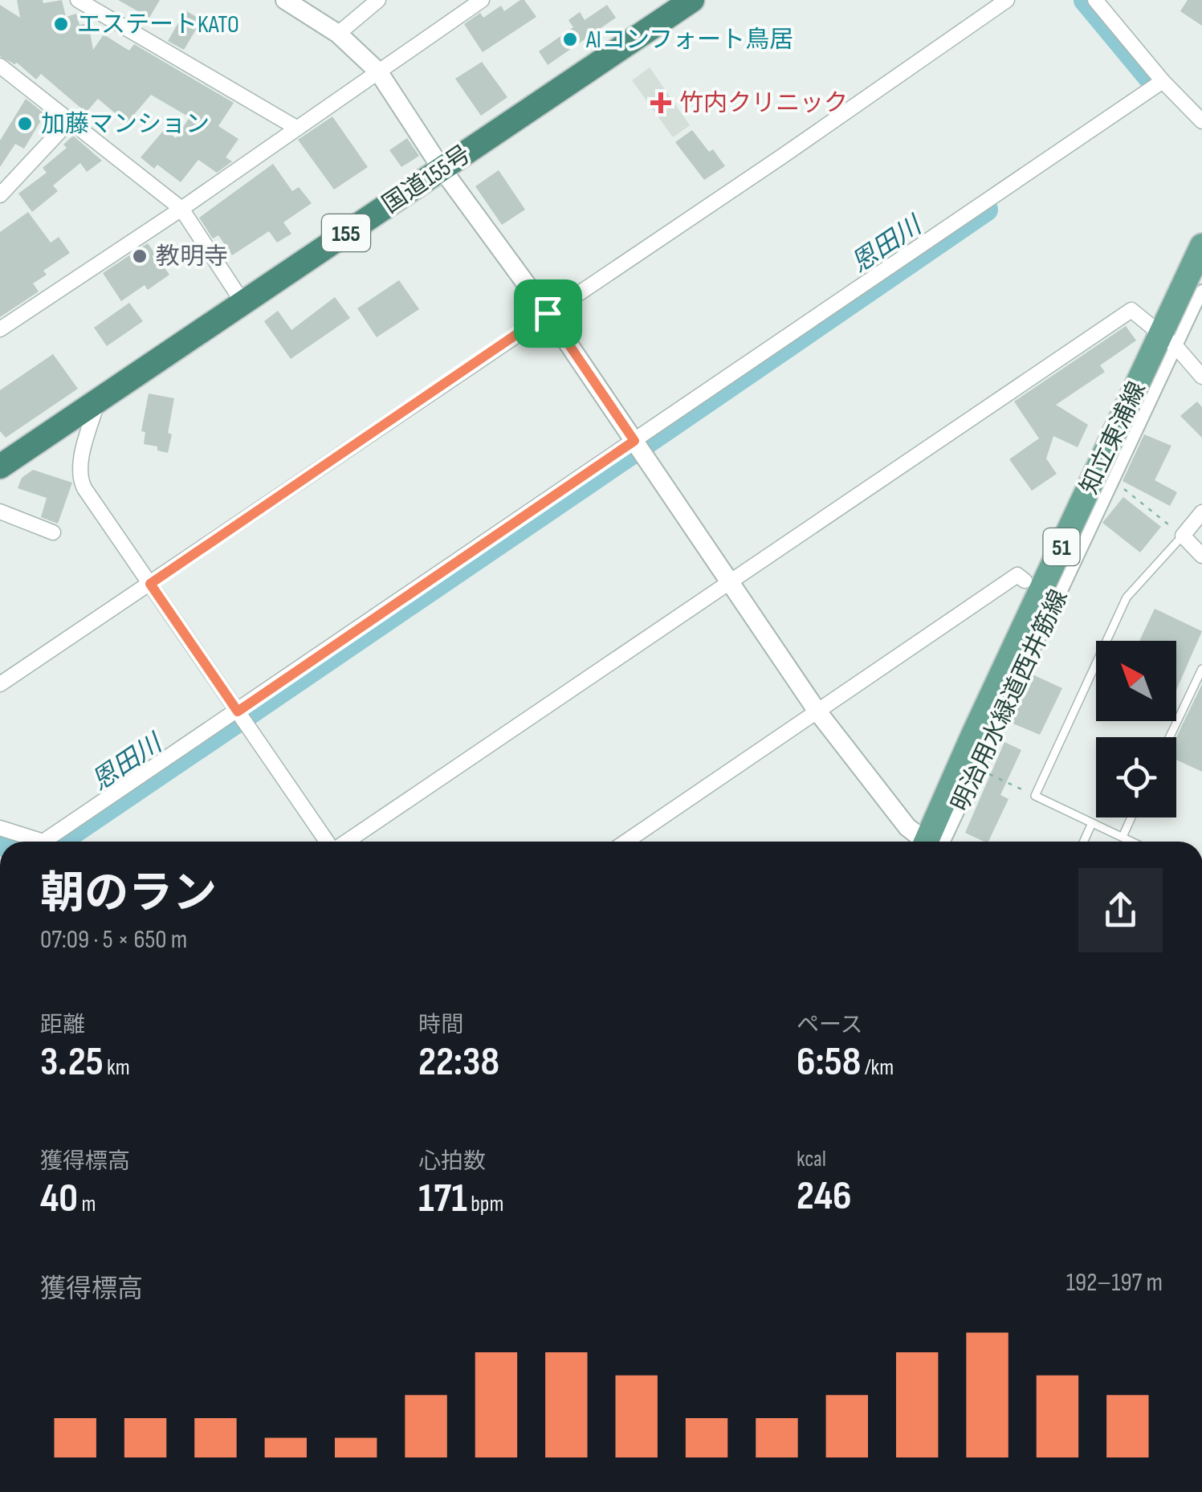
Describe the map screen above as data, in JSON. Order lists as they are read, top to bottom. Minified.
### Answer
{"streets":{"highway":["国道155号","155"],"main road":["知立東浦線","51"],"street":["明治用水緑道西井筋線"]},"crossings":[["知立東浦線","明治用水緑道西井筋線"]],"water":["恩田川"],"places":{"other":["エステートKATO","AIコンフォート鳥居","加藤マンション","教明寺"],"health":["竹内クリニック"]},"north":"top left","page":{"heading":["朝のラン","07:09 · 5 × 650 m"],"stats":[["距離","3.25 km"],["時間","22:38"],["ペース","6:58 /km"],["獲得標高","40 m"],["心拍数","171 bpm"],["kcal","246"]],"chart":["獲得標高","192–197 m"]}}
